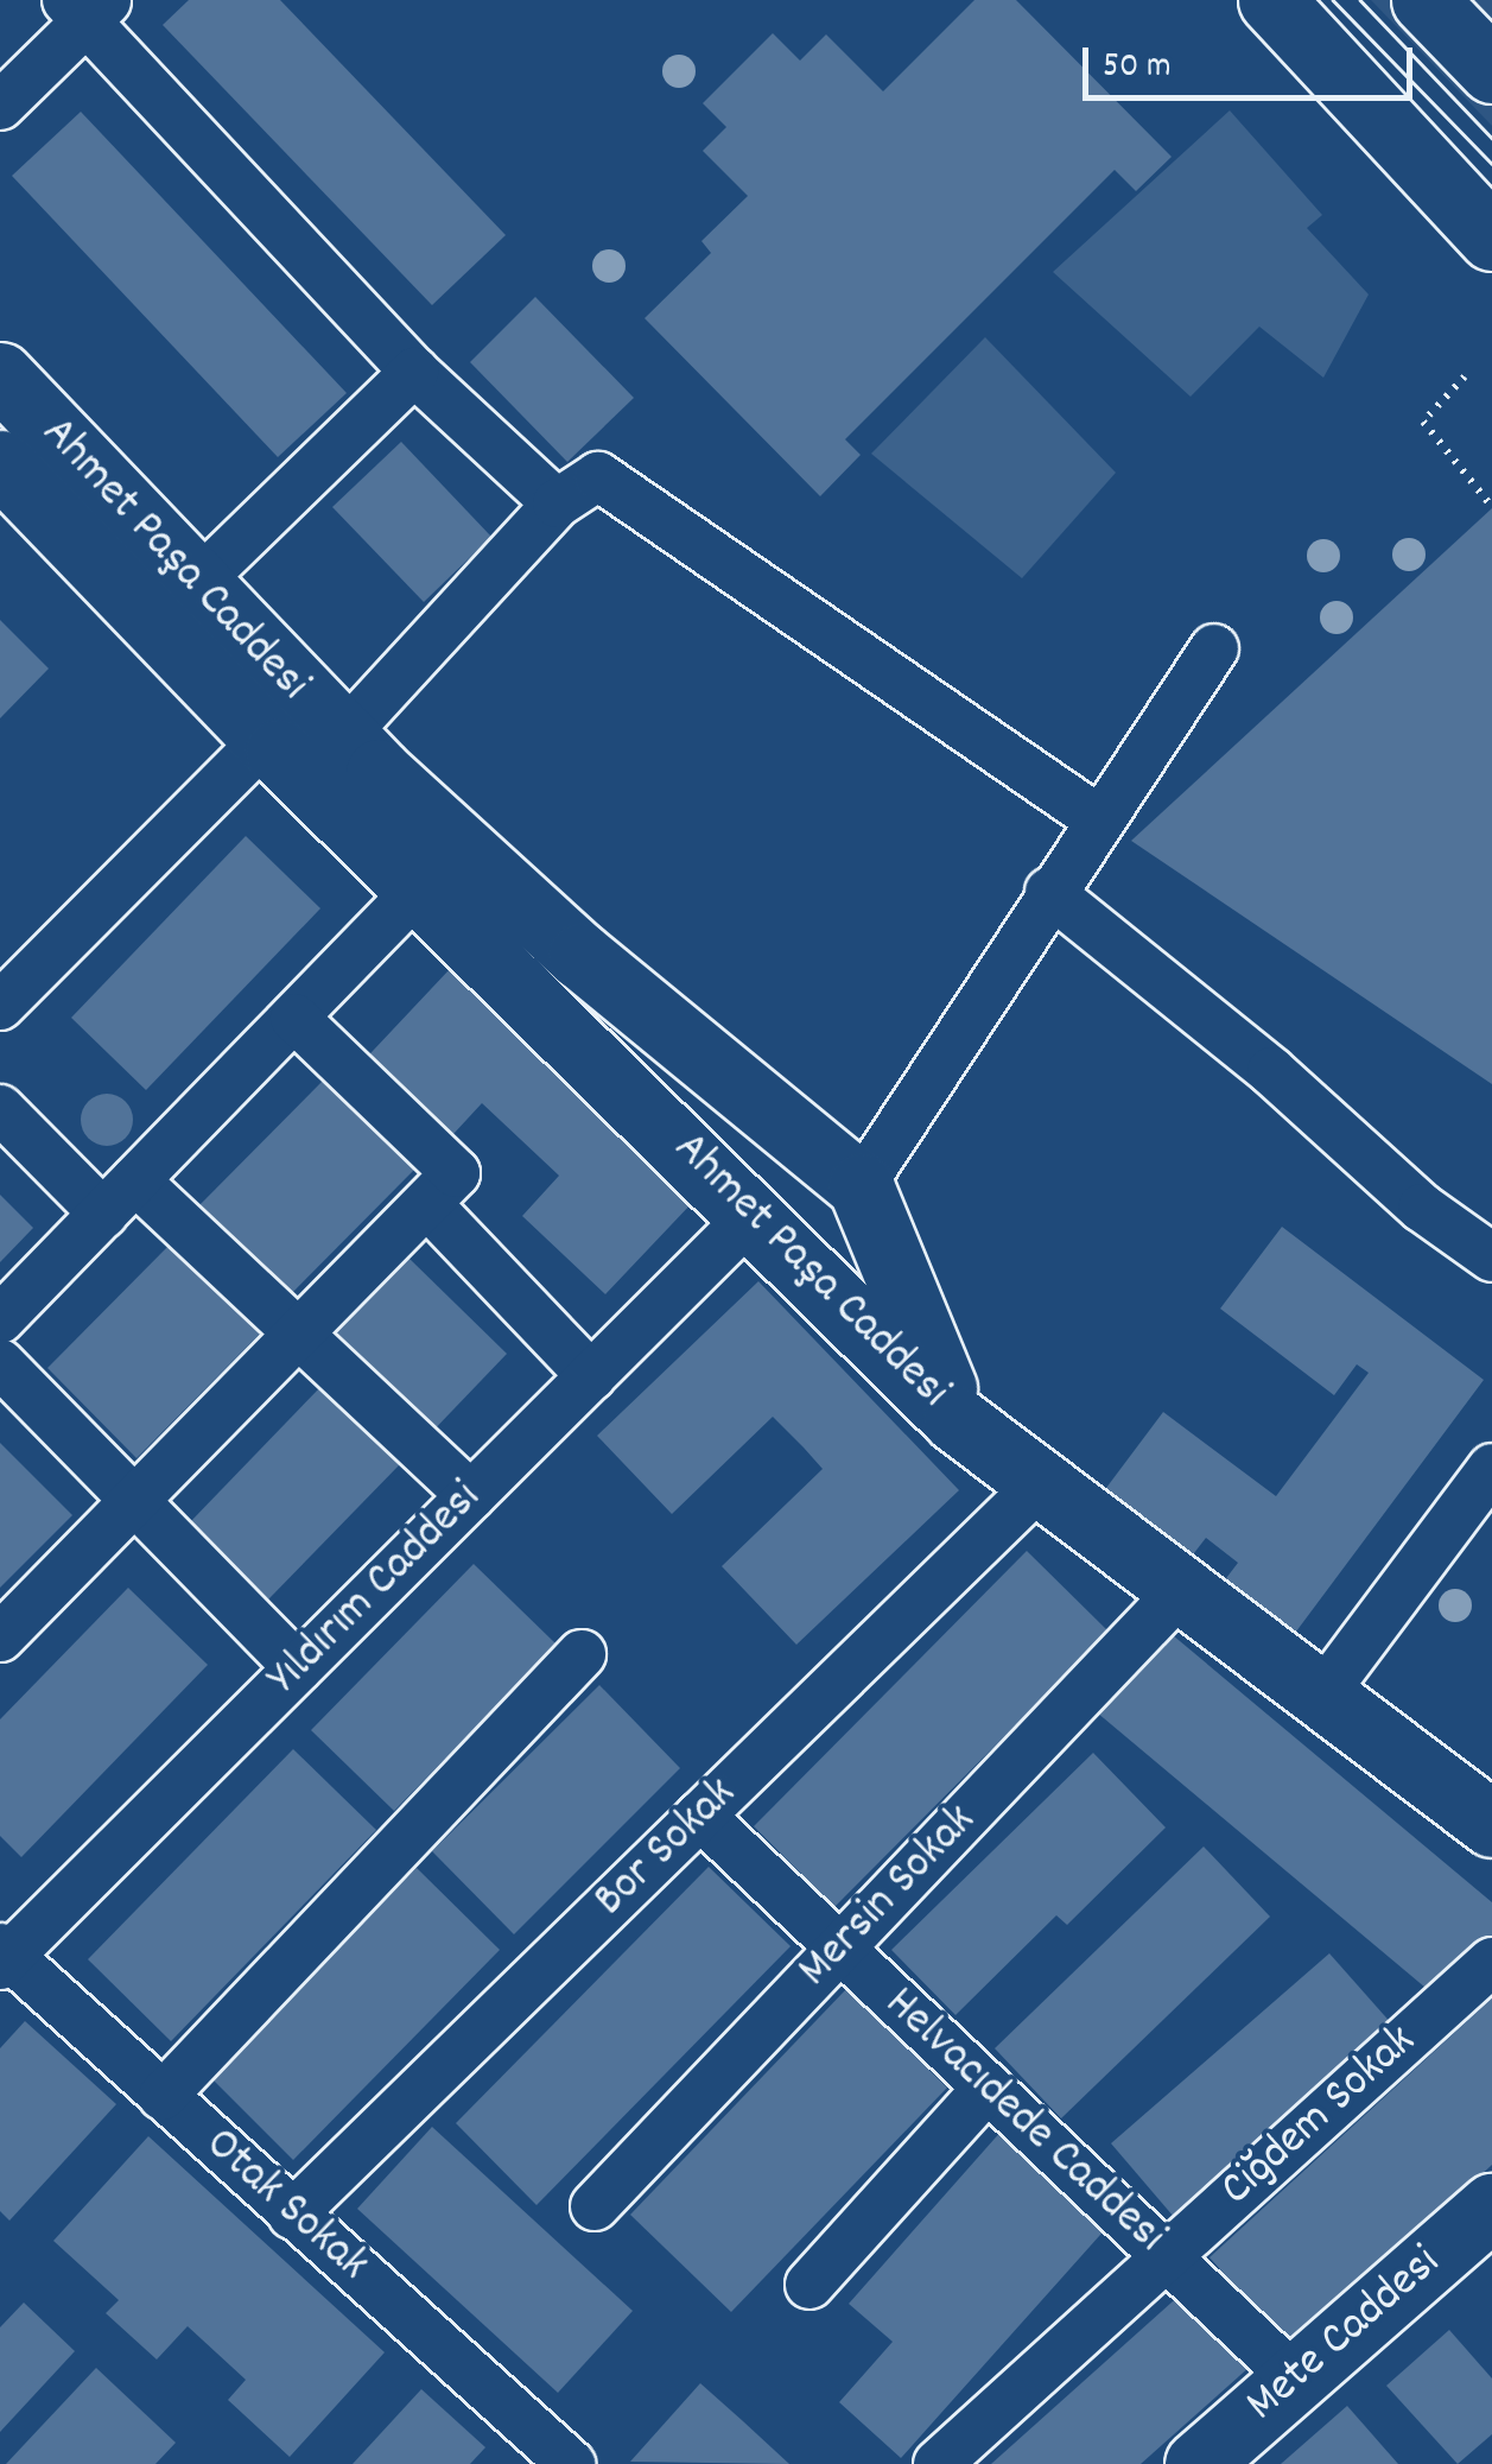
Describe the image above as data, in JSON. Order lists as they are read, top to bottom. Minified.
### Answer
{"streets":{"main road":["Ahmet Paşa Caddesi","Mete Caddesi"],"street":["Yıldırım Caddesi","Bor Sokak","Mersin Sokak","Ciğdem Sokak","Helvacıdede Caddesi","Otak Sokak"]},"crossings":[["Ahmet Paşa Caddesi","Yıldırım Caddesi"],["Yıldırım Caddesi","Otak Sokak"],["Bor Sokak","Helvacıdede Caddesi"],["Bor Sokak","Otak Sokak"],["Mersin Sokak","Helvacıdede Caddesi"],["Ciğdem Sokak","Helvacıdede Caddesi"],["Helvacıdede Caddesi","Mete Caddesi"]],"scale_bar":"50 m"}
